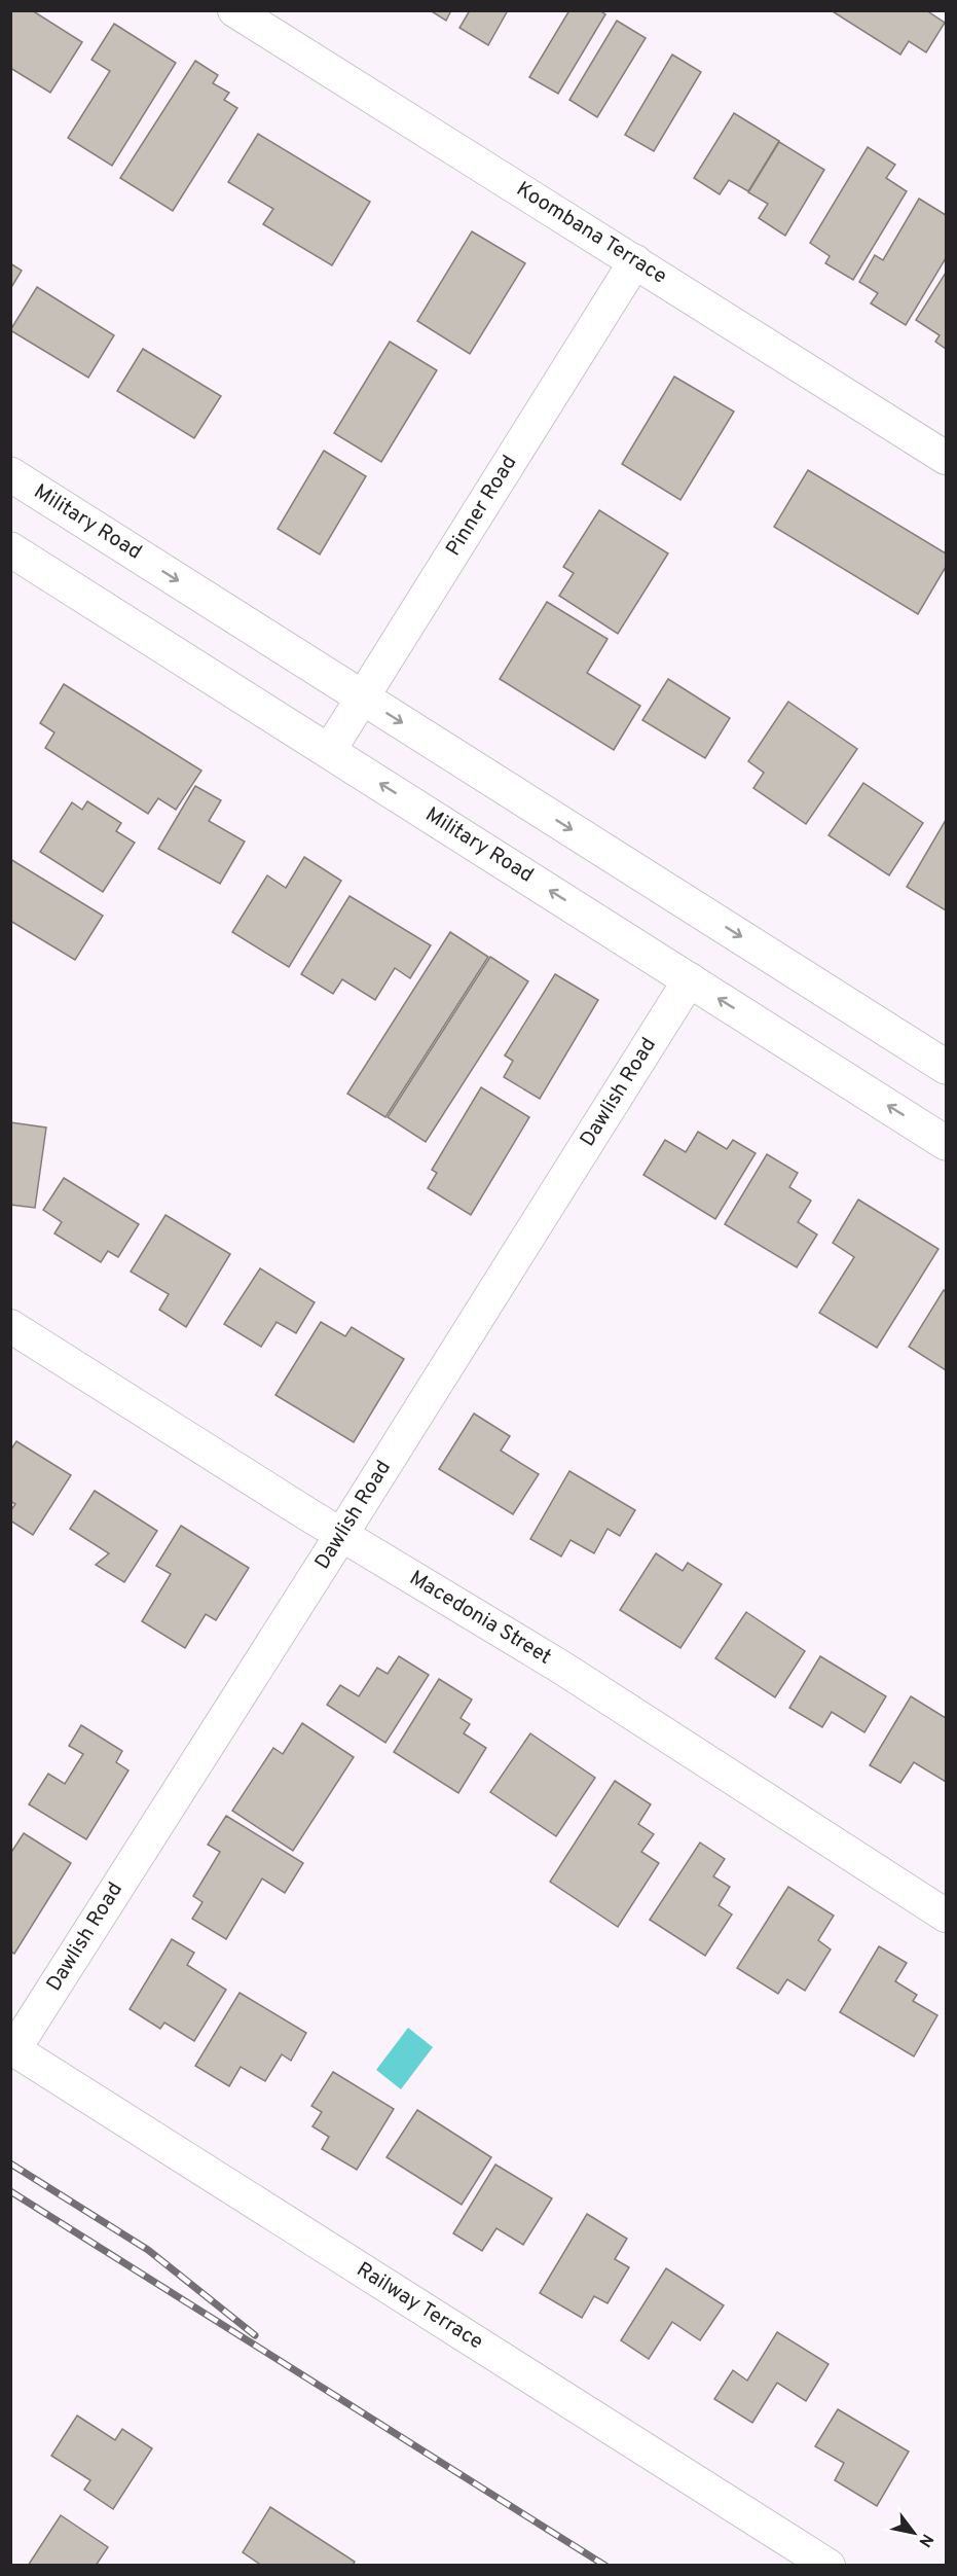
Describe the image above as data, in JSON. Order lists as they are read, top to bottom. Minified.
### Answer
{"streets":{"street":["Koombana Terrace","Pinner Road","Military Road","Dawlish Road","Macedonia Street","Railway Terrace"]},"crossings":[["Koombana Terrace","Pinner Road"],["Pinner Road","Military Road"],["Military Road","Dawlish Road"],["Dawlish Road","Macedonia Street"],["Dawlish Road","Railway Terrace"]],"north":"bottom right"}
